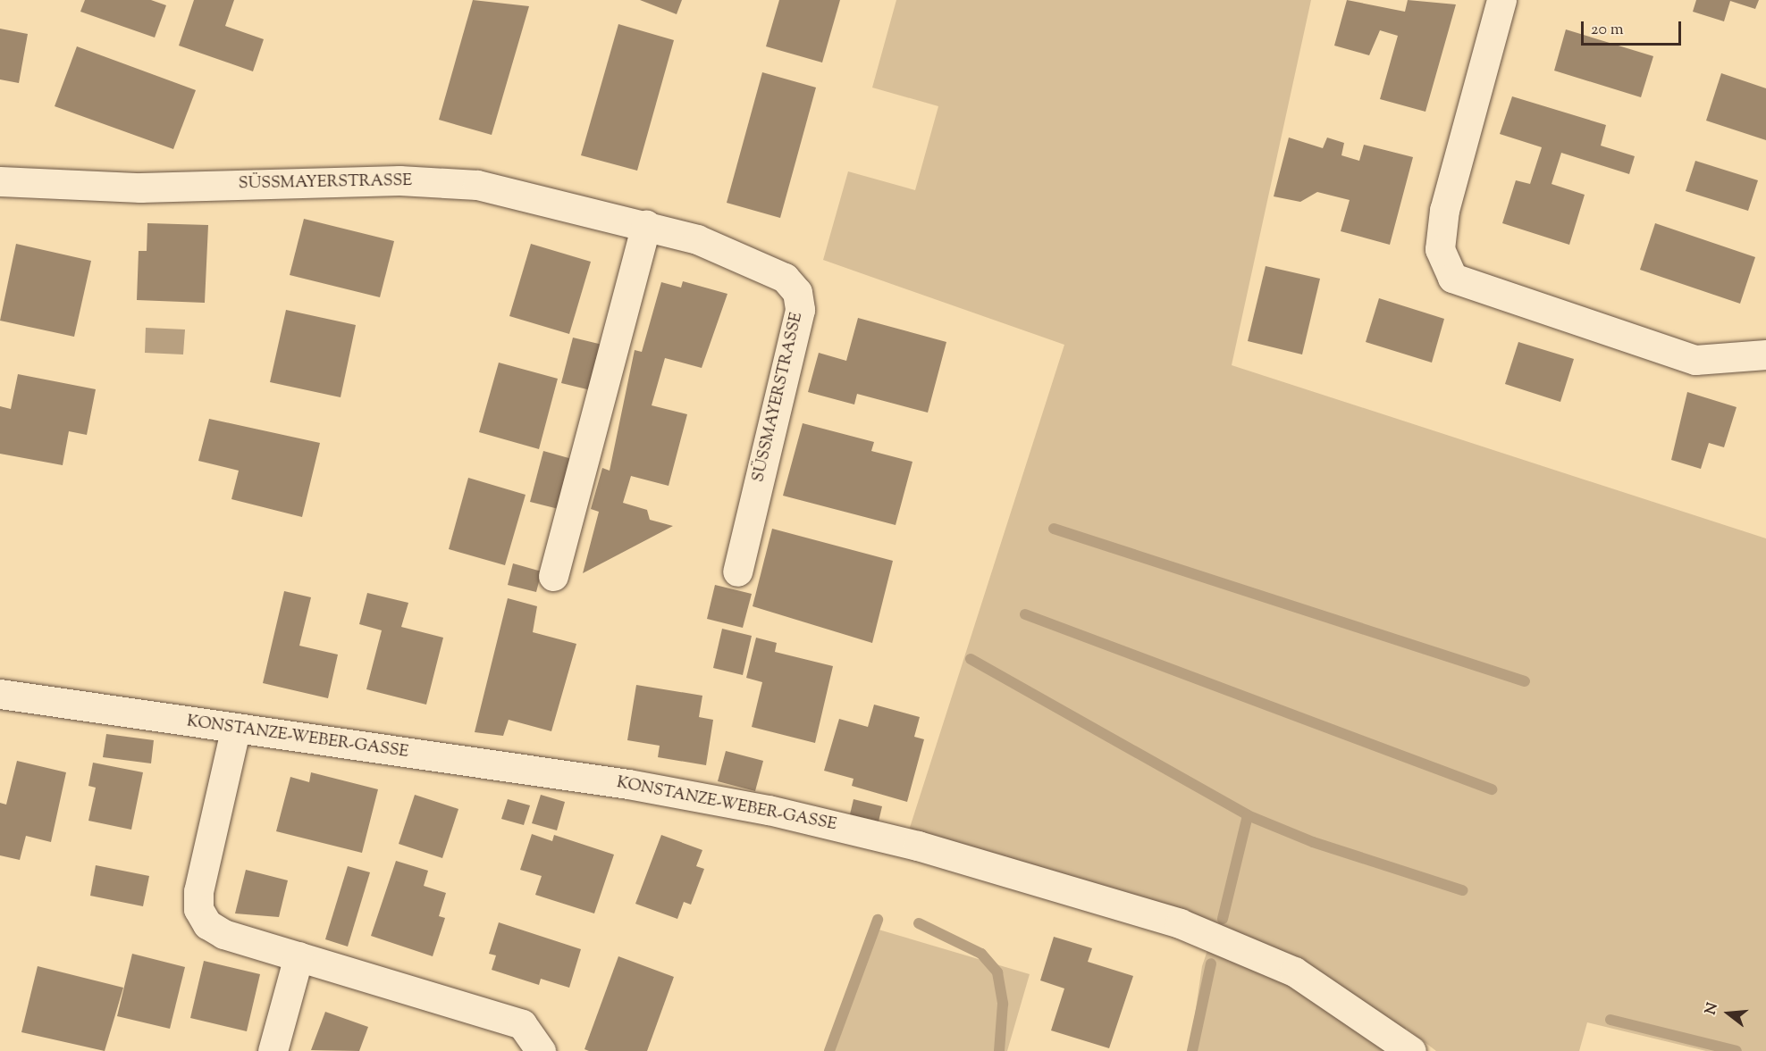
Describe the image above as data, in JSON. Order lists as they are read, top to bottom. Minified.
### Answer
{"streets":{"street":["SÜSSMAYERSTRASSE","KONSTANZE-WEBER-GASSE"]},"scale_bar":"20 m","north":"left"}
